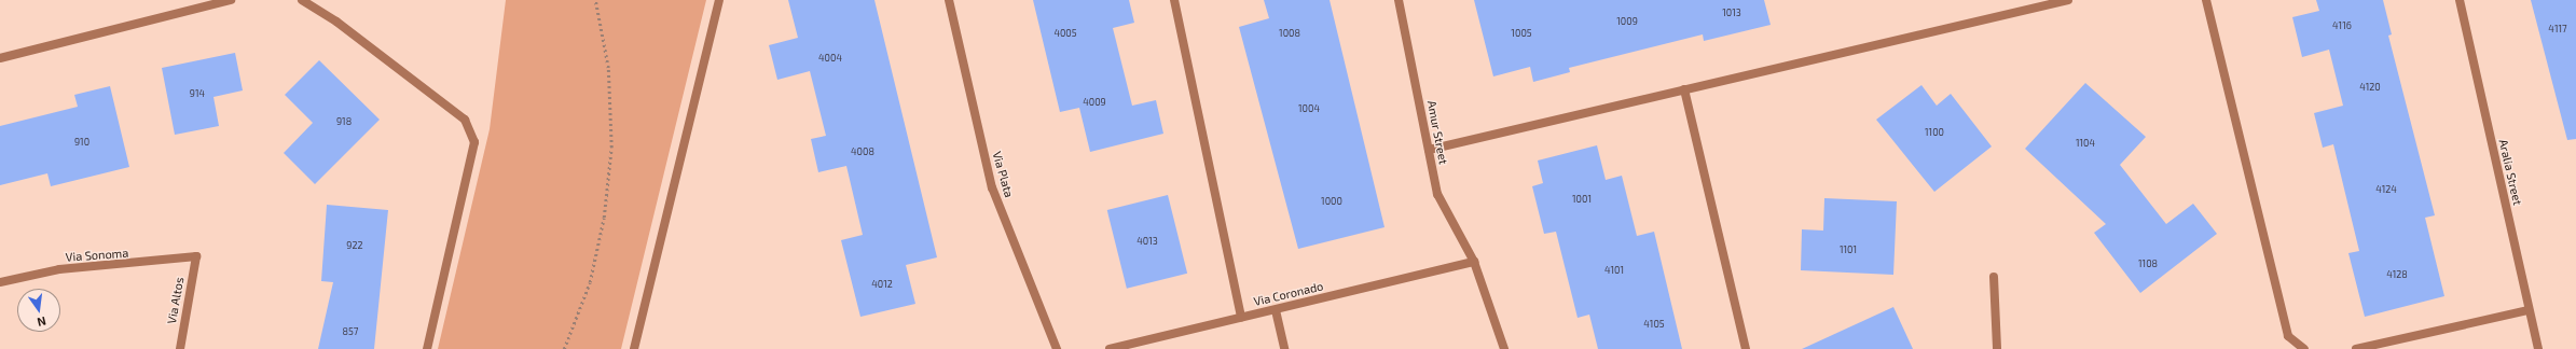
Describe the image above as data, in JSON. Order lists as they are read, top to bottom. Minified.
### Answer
{"streets":{"street":["Amur Street","Aralia Street","Via Plata","Via Sonoma","Via Coronado","Via Altos"]},"crossings":[["Amur Street","Via Coronado"],["Via Sonoma","Via Altos"]],"house_numbers":["1013","1009","4116","4117","4005","1008","1005","4004","4120","914","4009","1004","918","1100","910","1104","4008","4124","1001","1000","4013","922","1101","1108","4101","4128","4012","4105","857"],"north":"bottom"}
